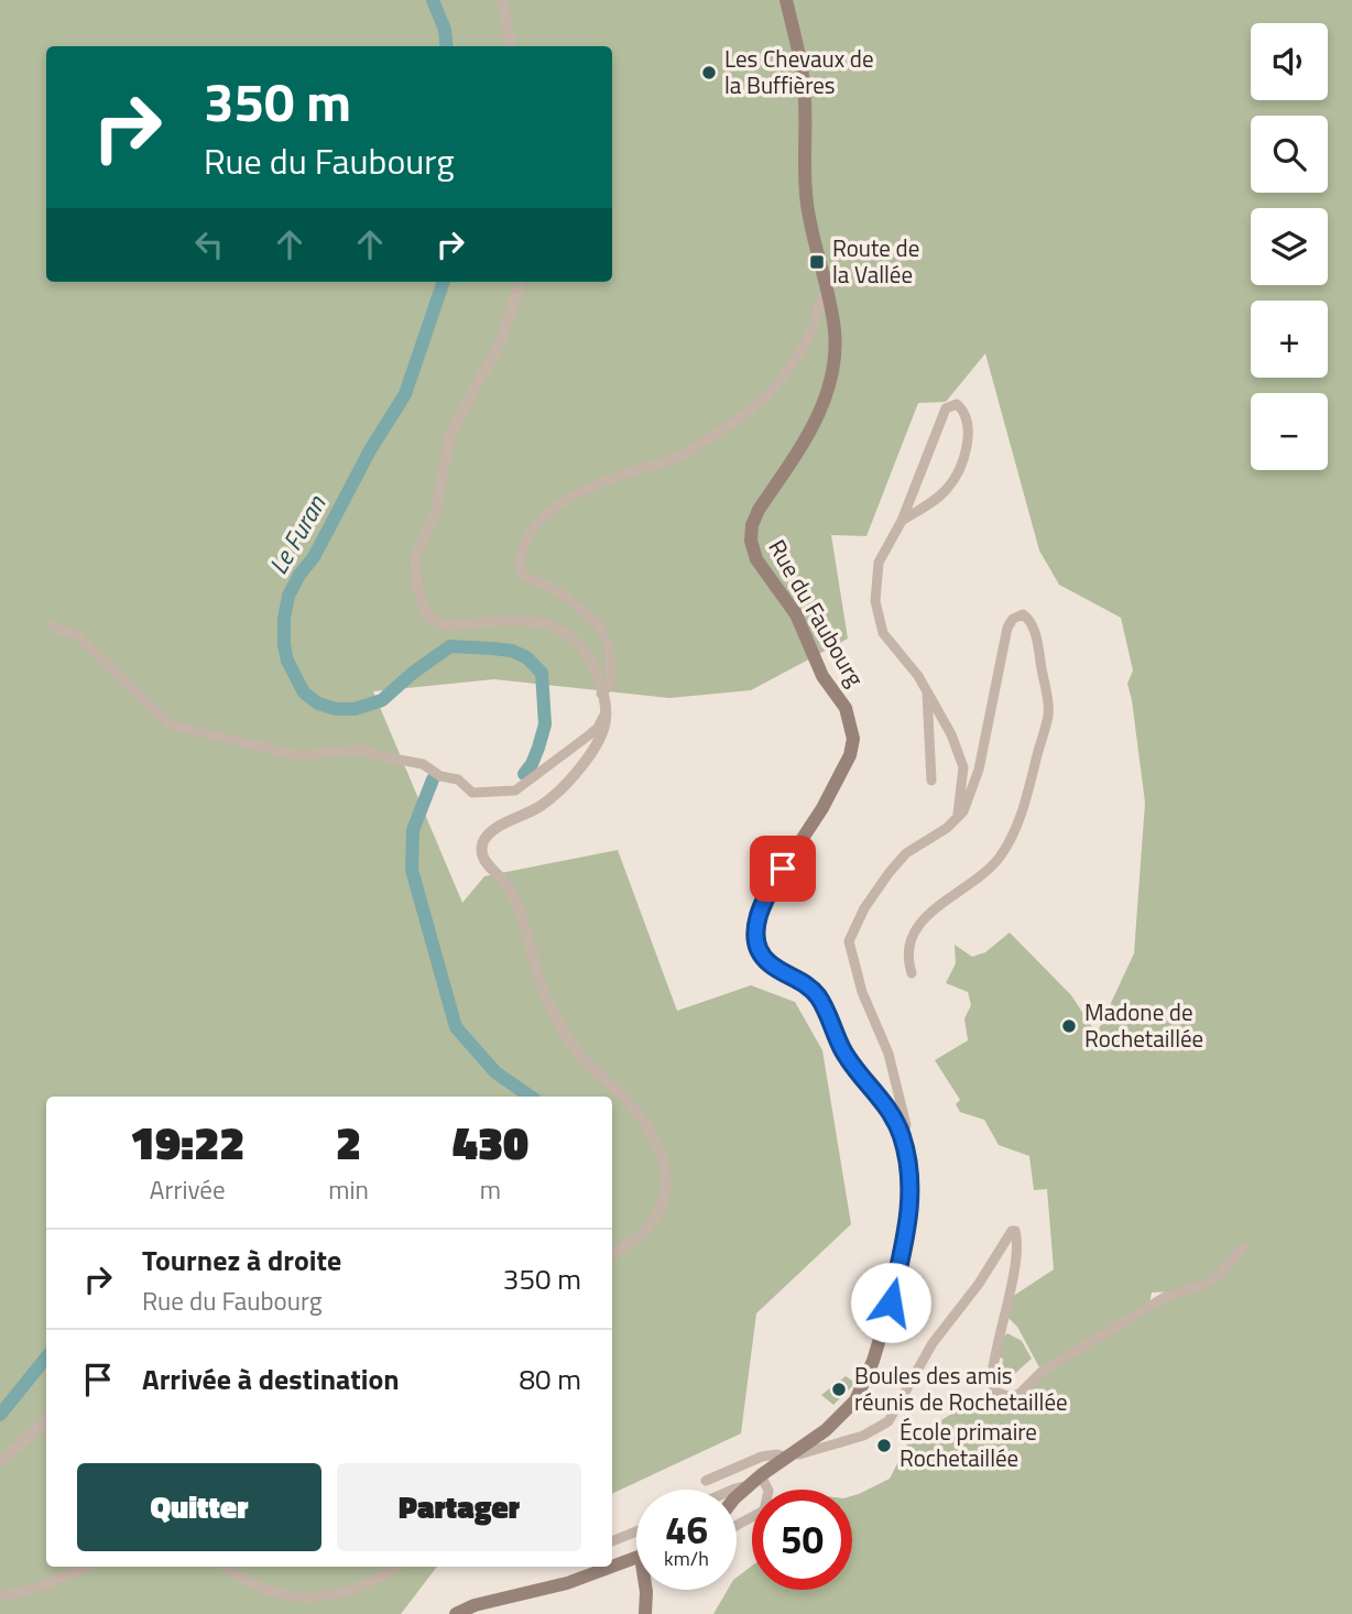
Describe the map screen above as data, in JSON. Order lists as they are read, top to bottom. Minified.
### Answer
{"streets":{"main road":["Rue du Faubourg"]},"water":["Le Furan"],"places":{"other":["Les Chevaux de la Buffières","Madone de Rochetaillée","Boules des amis réunis de Rochetaillée","École primaire Rochetaillée"],"transit":["Route de la Vallée"]},"page":{"map_buttons":["+","−"],"turn":["350 m","Rue du Faubourg"],"eta":["19:22","Arrivée","2","min","430","m"],"list":[{"name":"Tournez à droite","note":"Rue du Faubourg","value":"350 m"},{"name":"Arrivée à destination","value":"80 m"}],"buttons":["Quitter","Partager"],"speed":"46 km/h","limit":"50"}}
